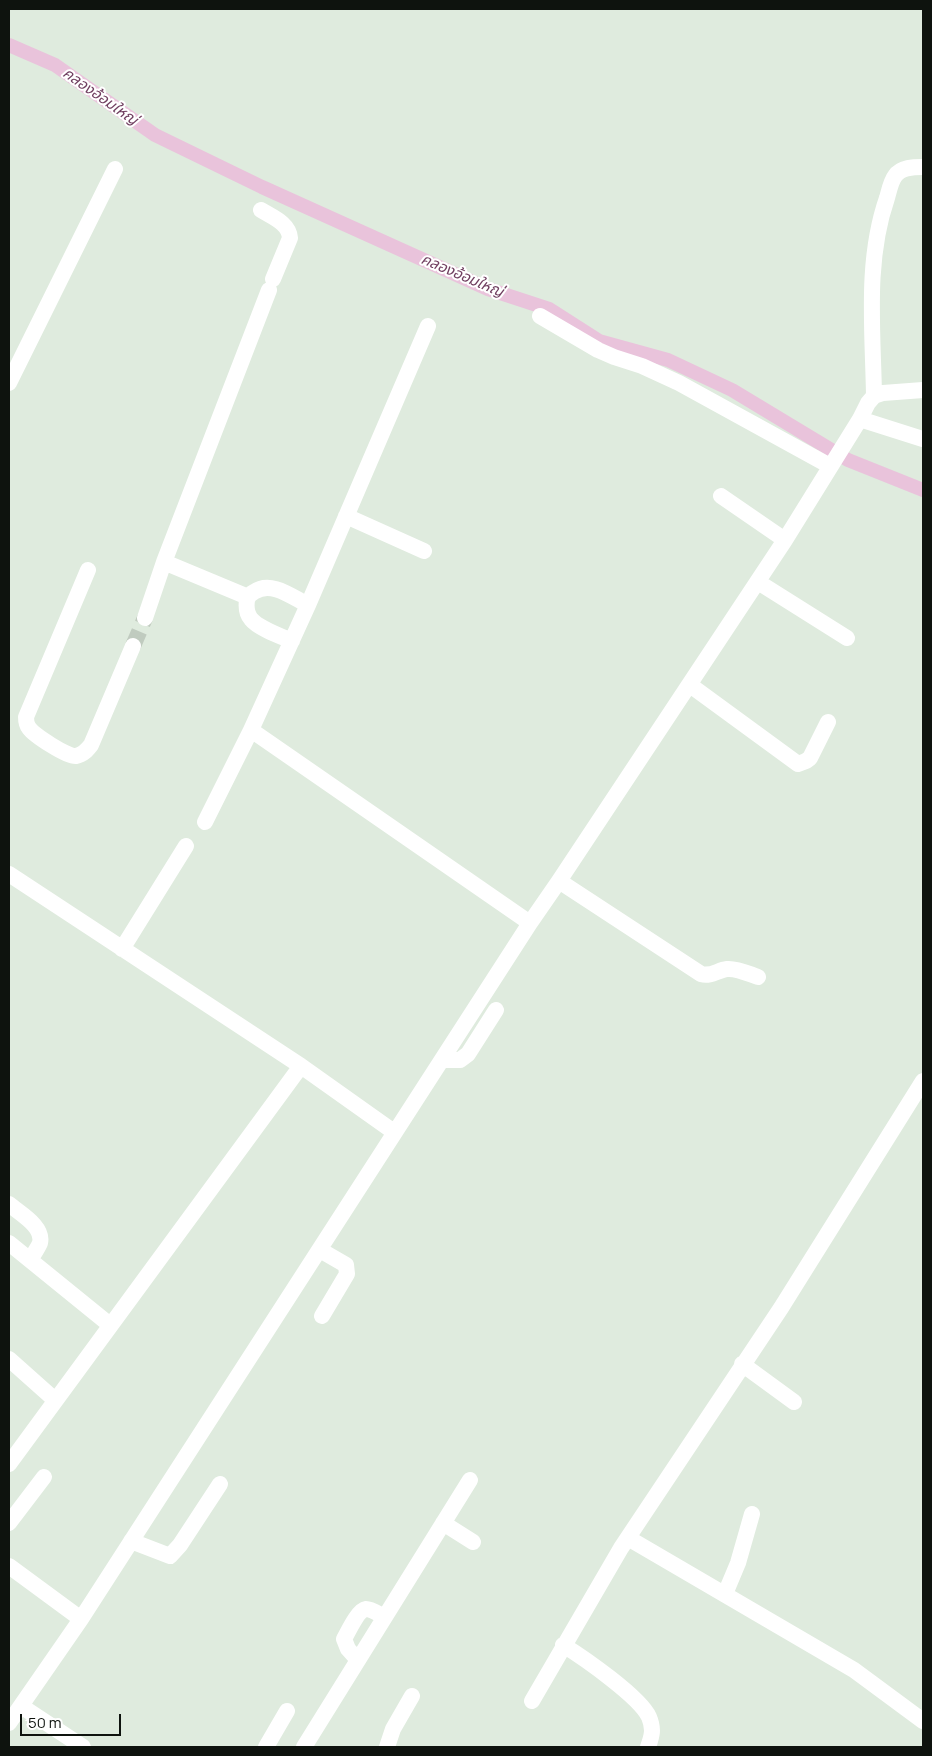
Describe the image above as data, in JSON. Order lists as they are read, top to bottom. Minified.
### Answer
{"water":["คลองอ้อมใหญ่"],"scale_bar":"50 m"}
